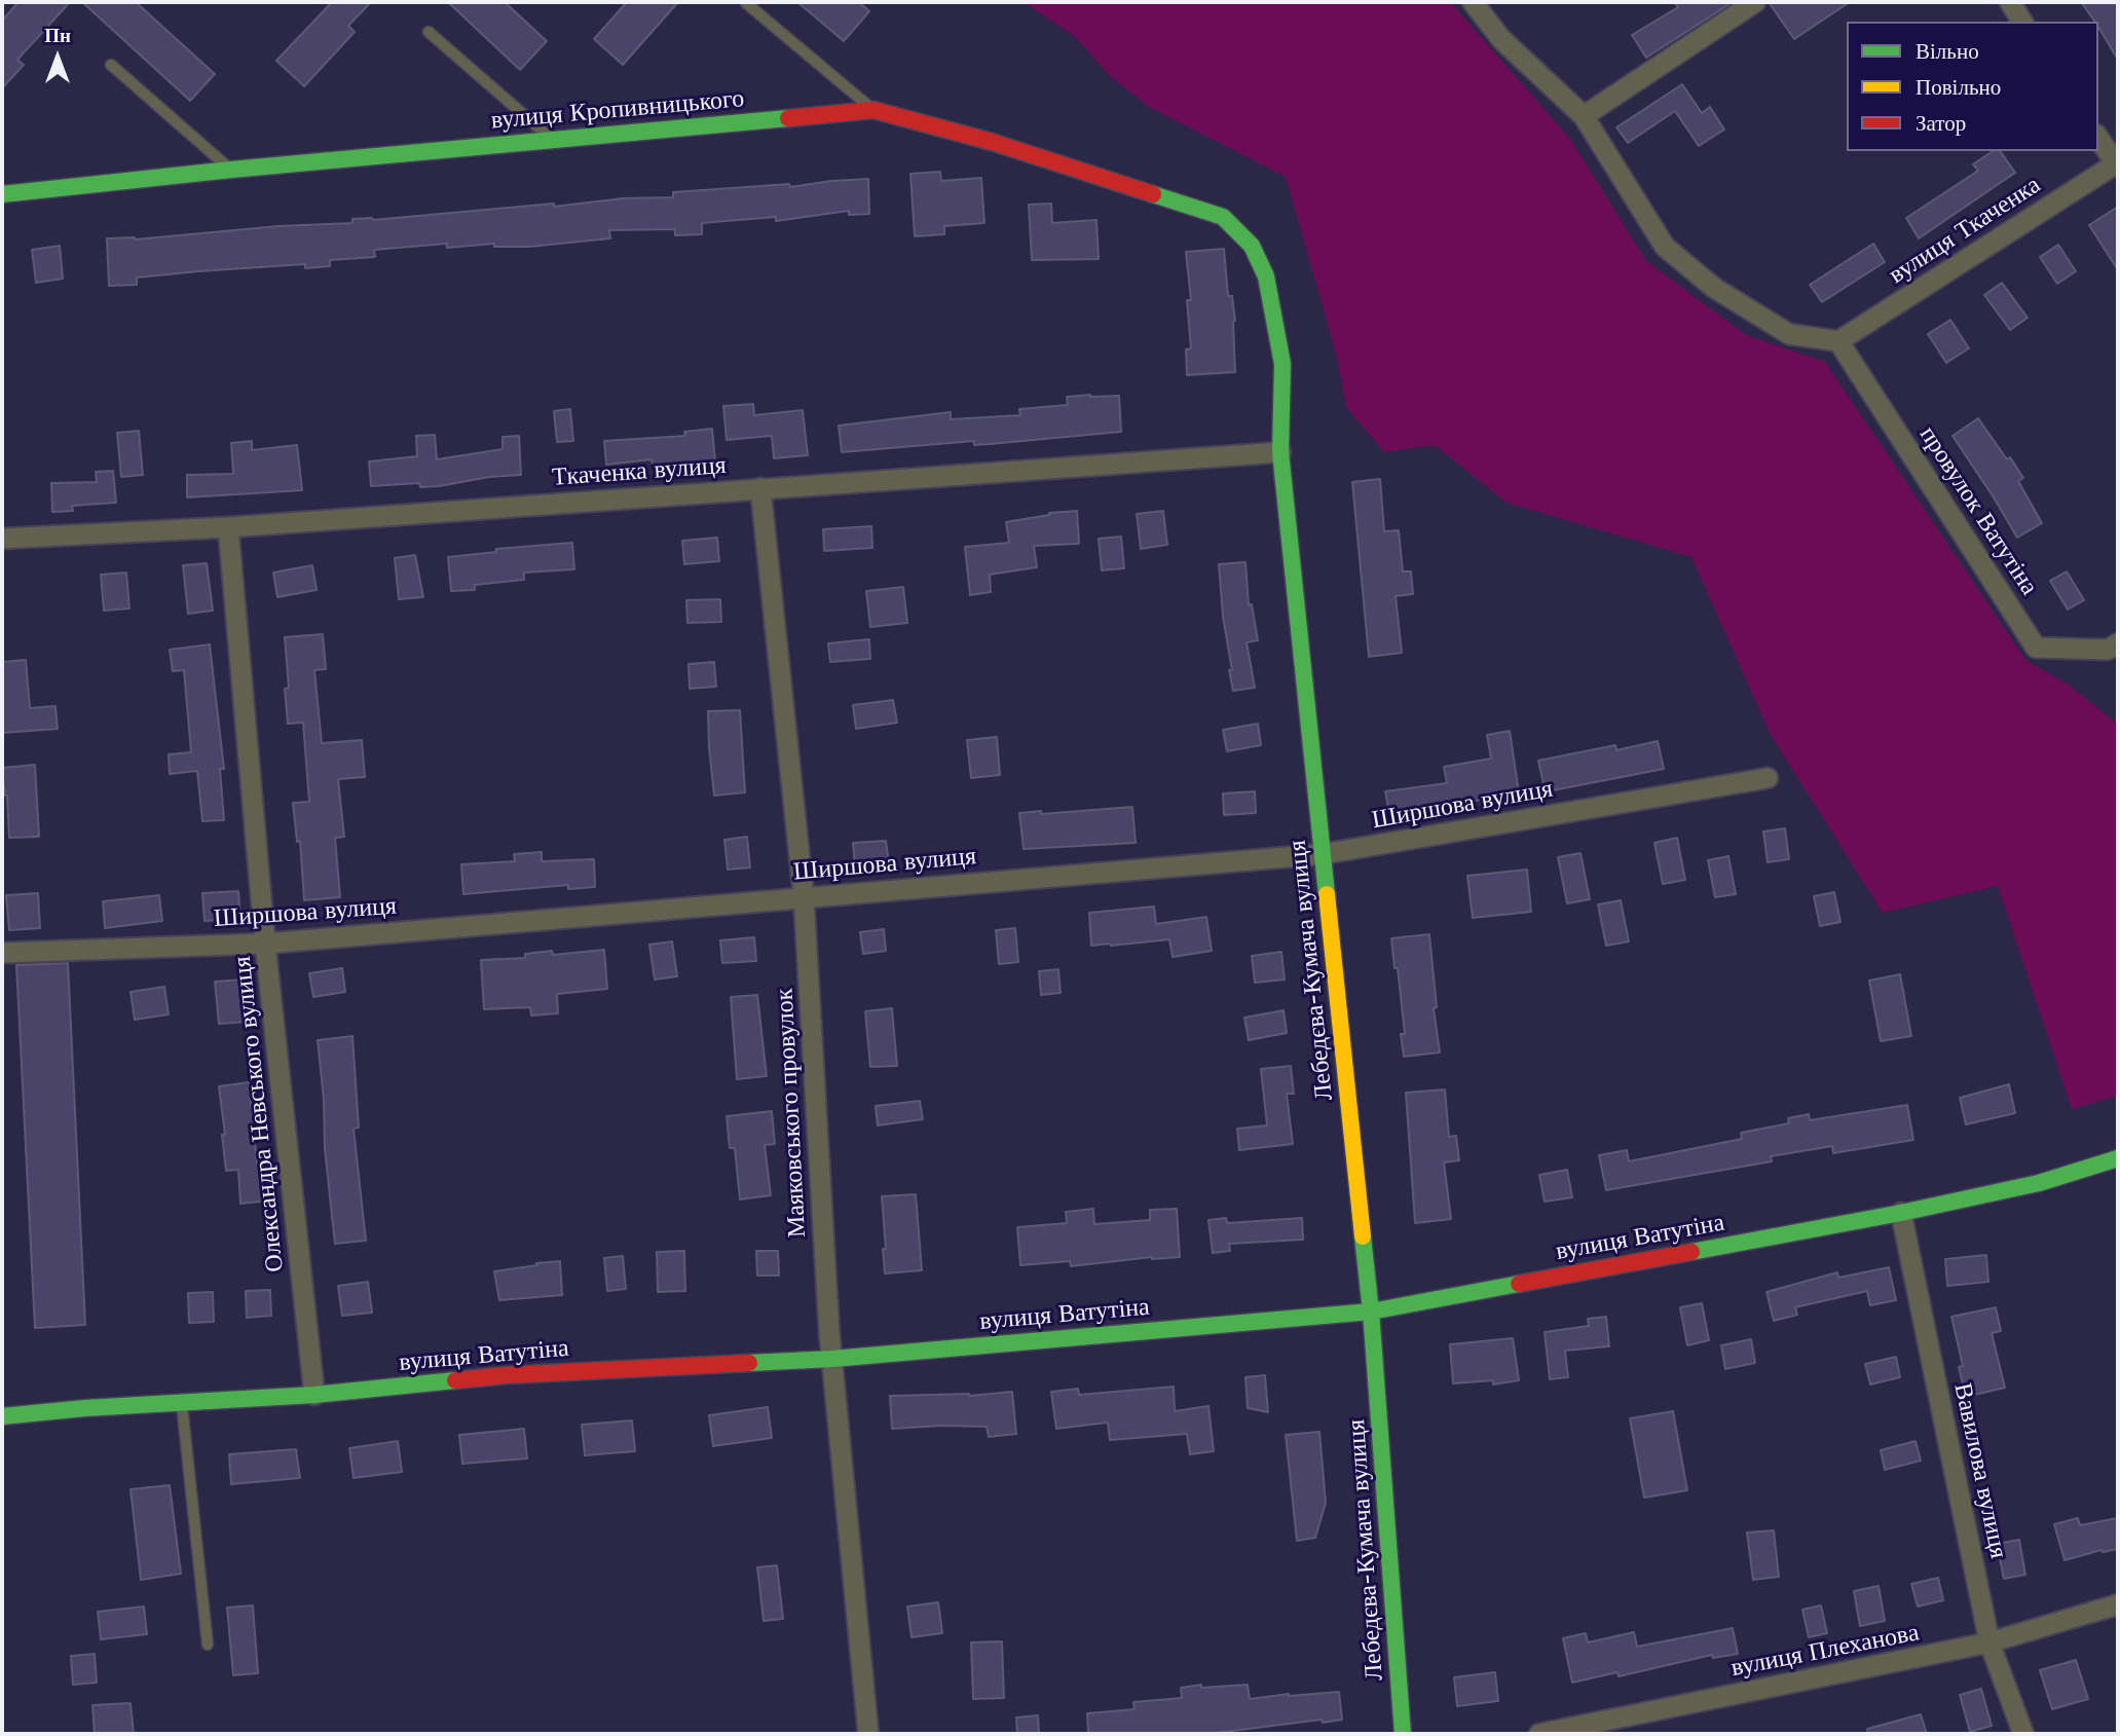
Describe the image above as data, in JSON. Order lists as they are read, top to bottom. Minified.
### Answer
{"streets":{"street":["вулиця Кропивницького","вулиця Ткаченка","Ткаченка вулиця","провулок Ватутіна","Ширшова вулиця","Лебедєва-Кумача вулиця","Маяковського провулок","Олександра Невського вулиця","вулиця Ватутіна","Вавилова вулиця","вулиця Плеханова"]},"crossings":[["вулиця Кропивницького","Лебедєва-Кумача вулиця"],["вулиця Ткаченка","провулок Ватутіна"],["Ткаченка вулиця","Лебедєва-Кумача вулиця"],["Ткаченка вулиця","Маяковського провулок"],["Ткаченка вулиця","Олександра Невського вулиця"],["Ширшова вулиця","Лебедєва-Кумача вулиця"],["Ширшова вулиця","Маяковського провулок"],["Ширшова вулиця","Олександра Невського вулиця"],["Лебедєва-Кумача вулиця","вулиця Ватутіна"],["Маяковського провулок","вулиця Ватутіна"],["Олександра Невського вулиця","вулиця Ватутіна"],["вулиця Ватутіна","Вавилова вулиця"],["Вавилова вулиця","вулиця Плеханова"]],"legend":["Вільно","Повільно","Затор"],"north":"top"}
